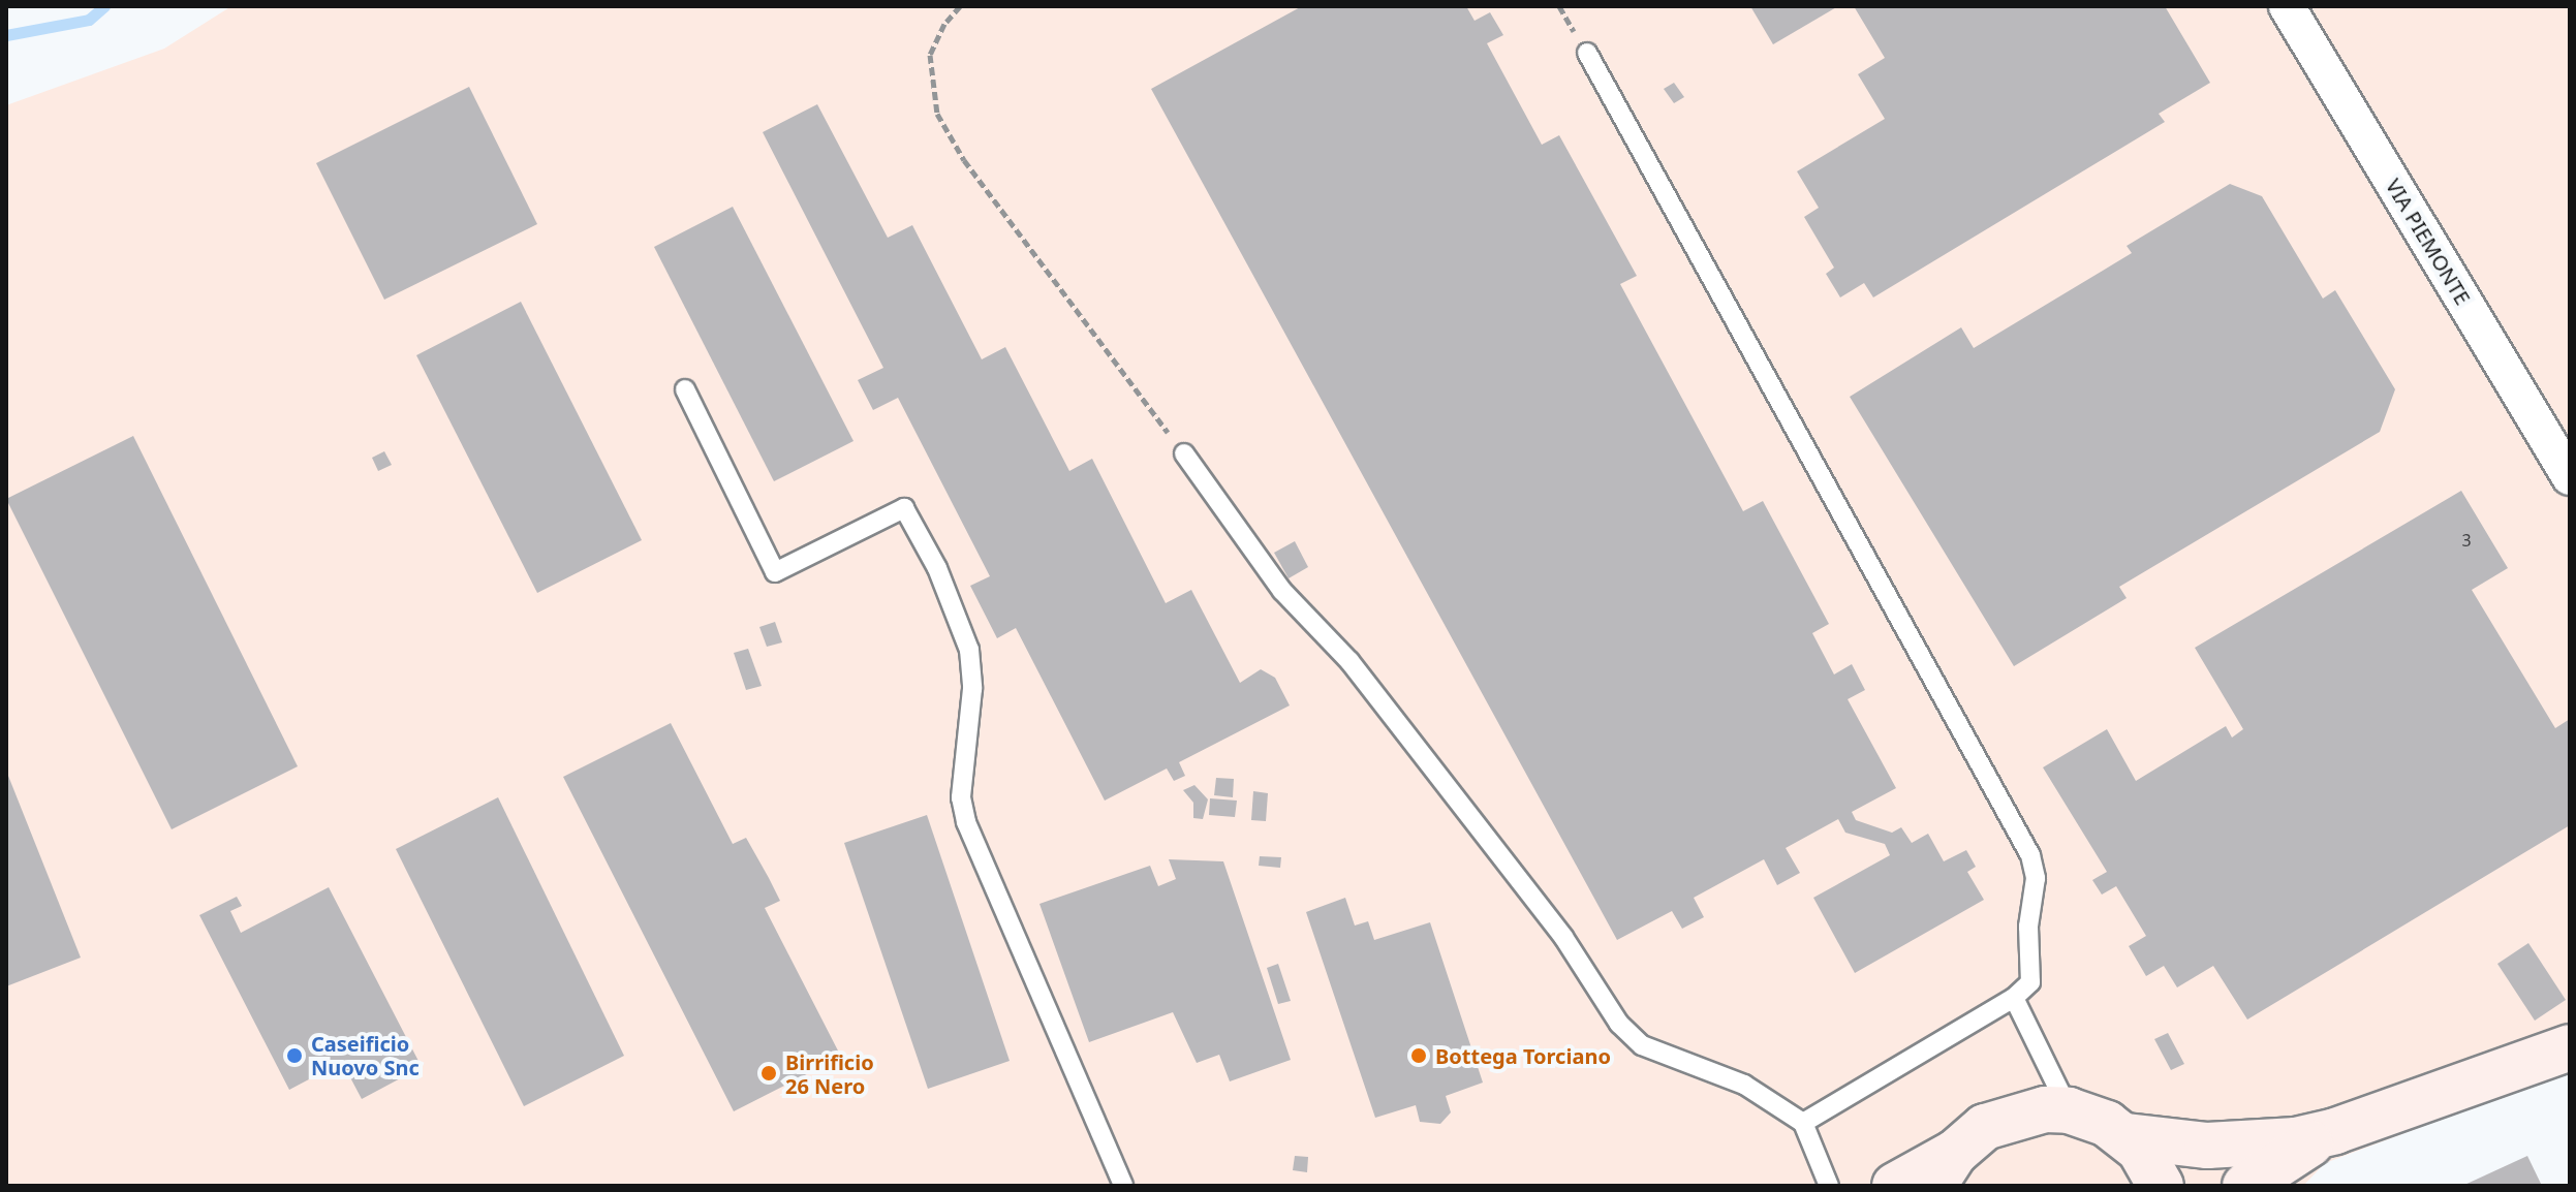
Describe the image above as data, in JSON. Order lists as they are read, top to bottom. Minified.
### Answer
{"streets":{"street":["VIA PIEMONTE"]},"places":["Caseificio Nuovo Snc","Bottega Torciano","Birrificio 26 Nero"],"house_numbers":["3"]}
